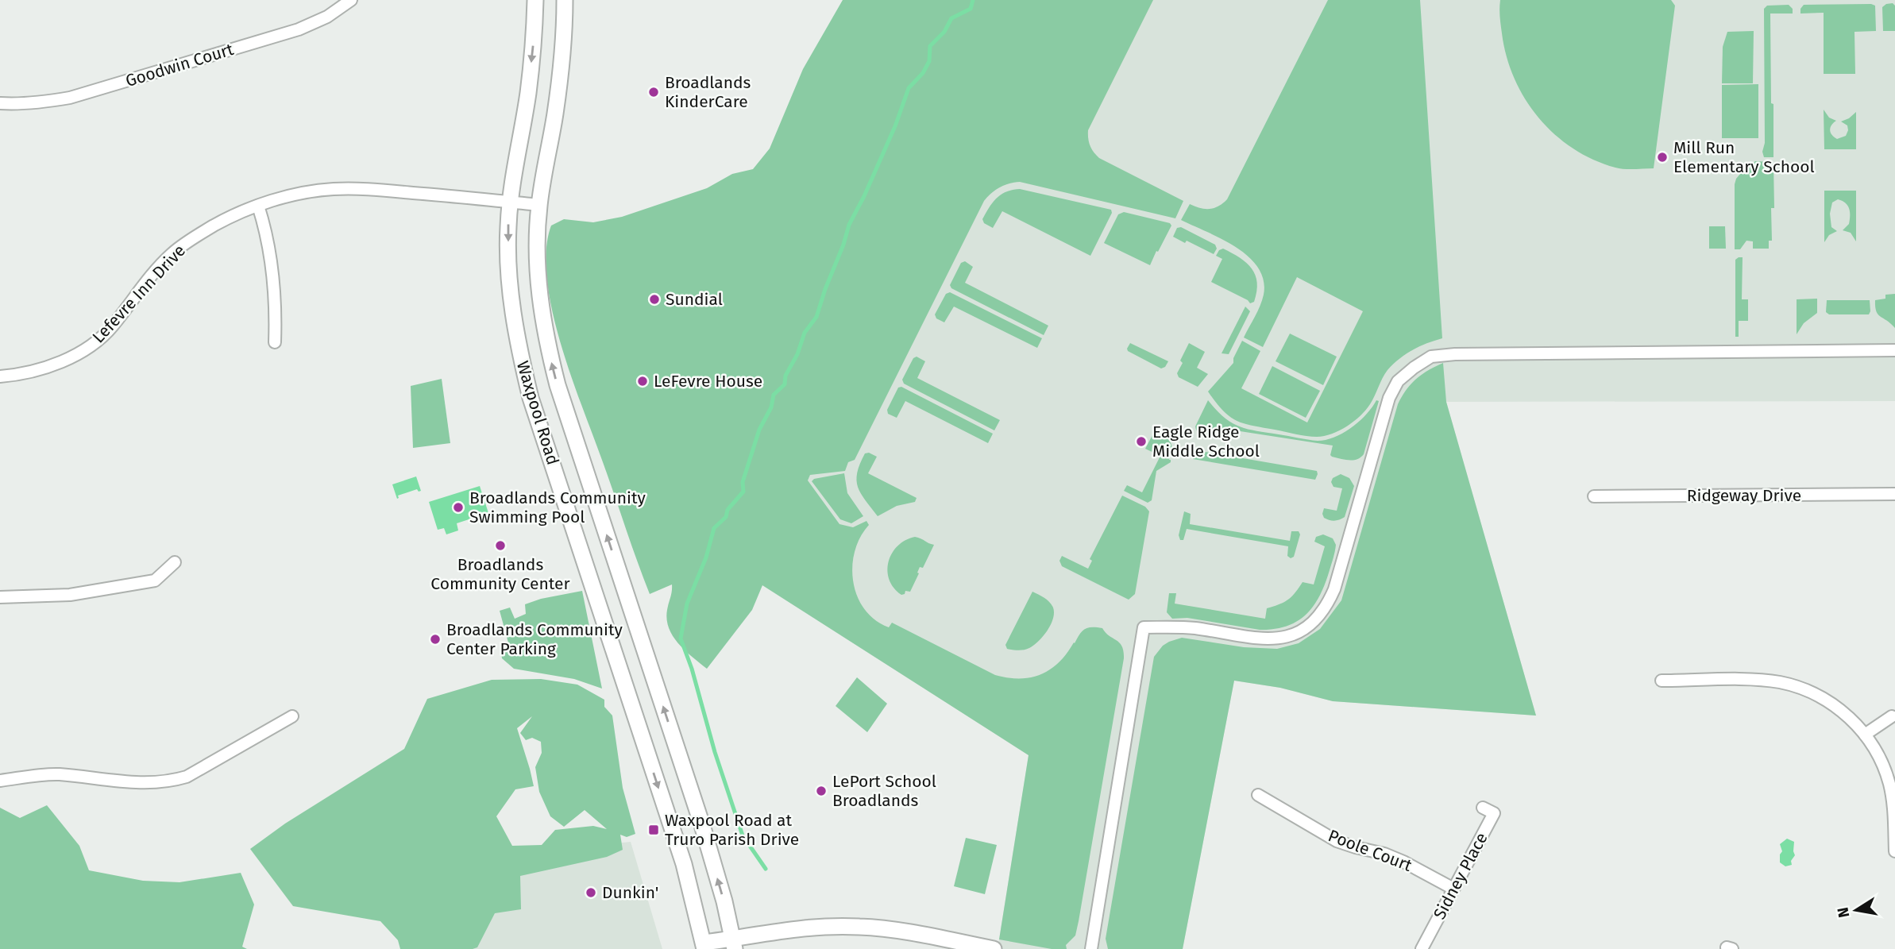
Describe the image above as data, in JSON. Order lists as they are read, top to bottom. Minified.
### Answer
{"streets":{"street":["Goodwin Court","Lefevre Inn Drive","Waxpool Road","Ridgeway Drive","Poole Court","Sidney Place"]},"crossings":[["Lefevre Inn Drive","Waxpool Road"],["Poole Court","Sidney Place"]],"places":{"other":["Broadlands KinderCare","Mill Run Elementary School","Sundial","LeFevre House","Eagle Ridge Middle School","Broadlands Community Swimming Pool","Broadlands Community Center","Broadlands Community Center Parking","LePort School Broadlands","Dunkin'"],"transit":["Waxpool Road at Truro Parish Drive"]},"north":"left"}
